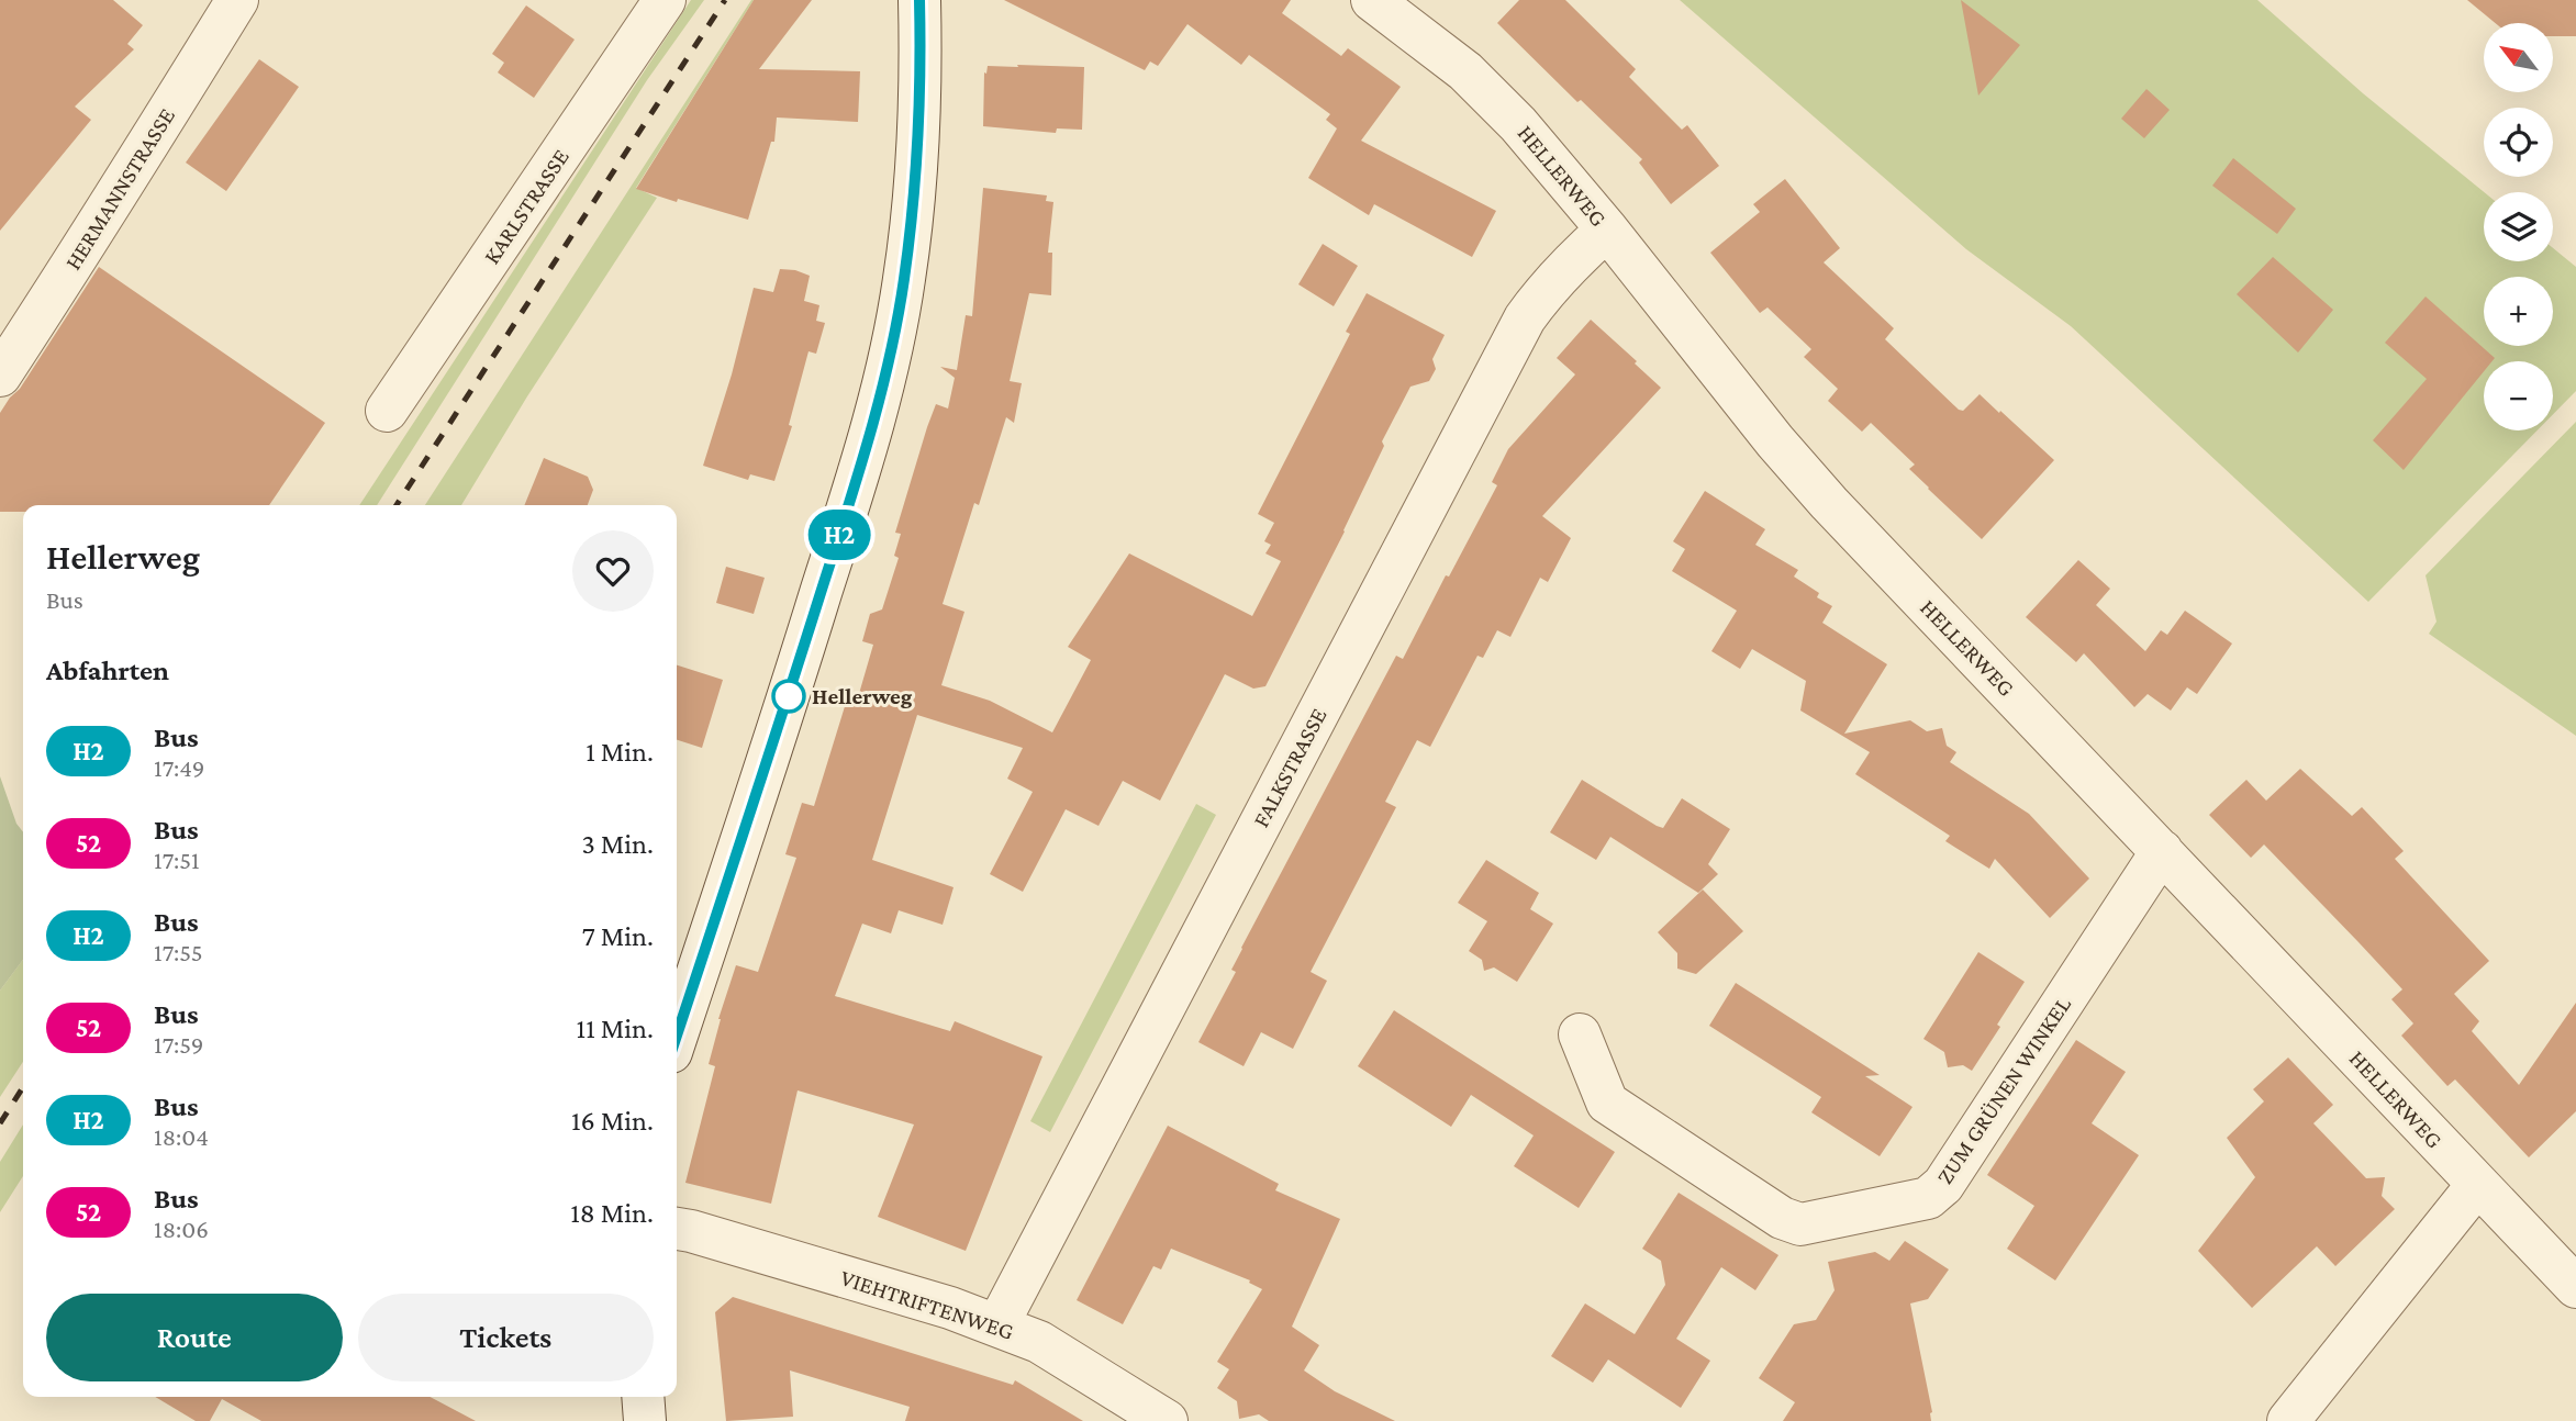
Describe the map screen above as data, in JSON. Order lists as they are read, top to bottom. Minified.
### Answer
{"streets":{"street":["HELLERWEG","HERMANNSTRASSE","KARLSTRASSE","FALKSTRASSE","ZUM GRÜNEN WINKEL","VIEHTRIFTENWEG"]},"crossings":[["HELLERWEG","FALKSTRASSE"],["HELLERWEG","ZUM GRÜNEN WINKEL"],["FALKSTRASSE","VIEHTRIFTENWEG"]],"places":["Hellerweg"],"lines":["bus line H2"],"north":"top left","page":{"on_map":"H2","map_buttons":["+","−"],"heading":[["Hellerweg","Bus"],"Abfahrten"],"list":[{"mark":"H2","name":"Bus","note":"17:49","value":"1 Min."},{"mark":"52","name":"Bus","note":"17:51","value":"3 Min."},{"mark":"H2","name":"Bus","note":"17:55","value":"7 Min."},{"mark":"52","name":"Bus","note":"17:59","value":"11 Min."},{"mark":"H2","name":"Bus","note":"18:04","value":"16 Min."},{"mark":"52","name":"Bus","note":"18:06","value":"18 Min."}],"buttons":["Route","Tickets"]}}
